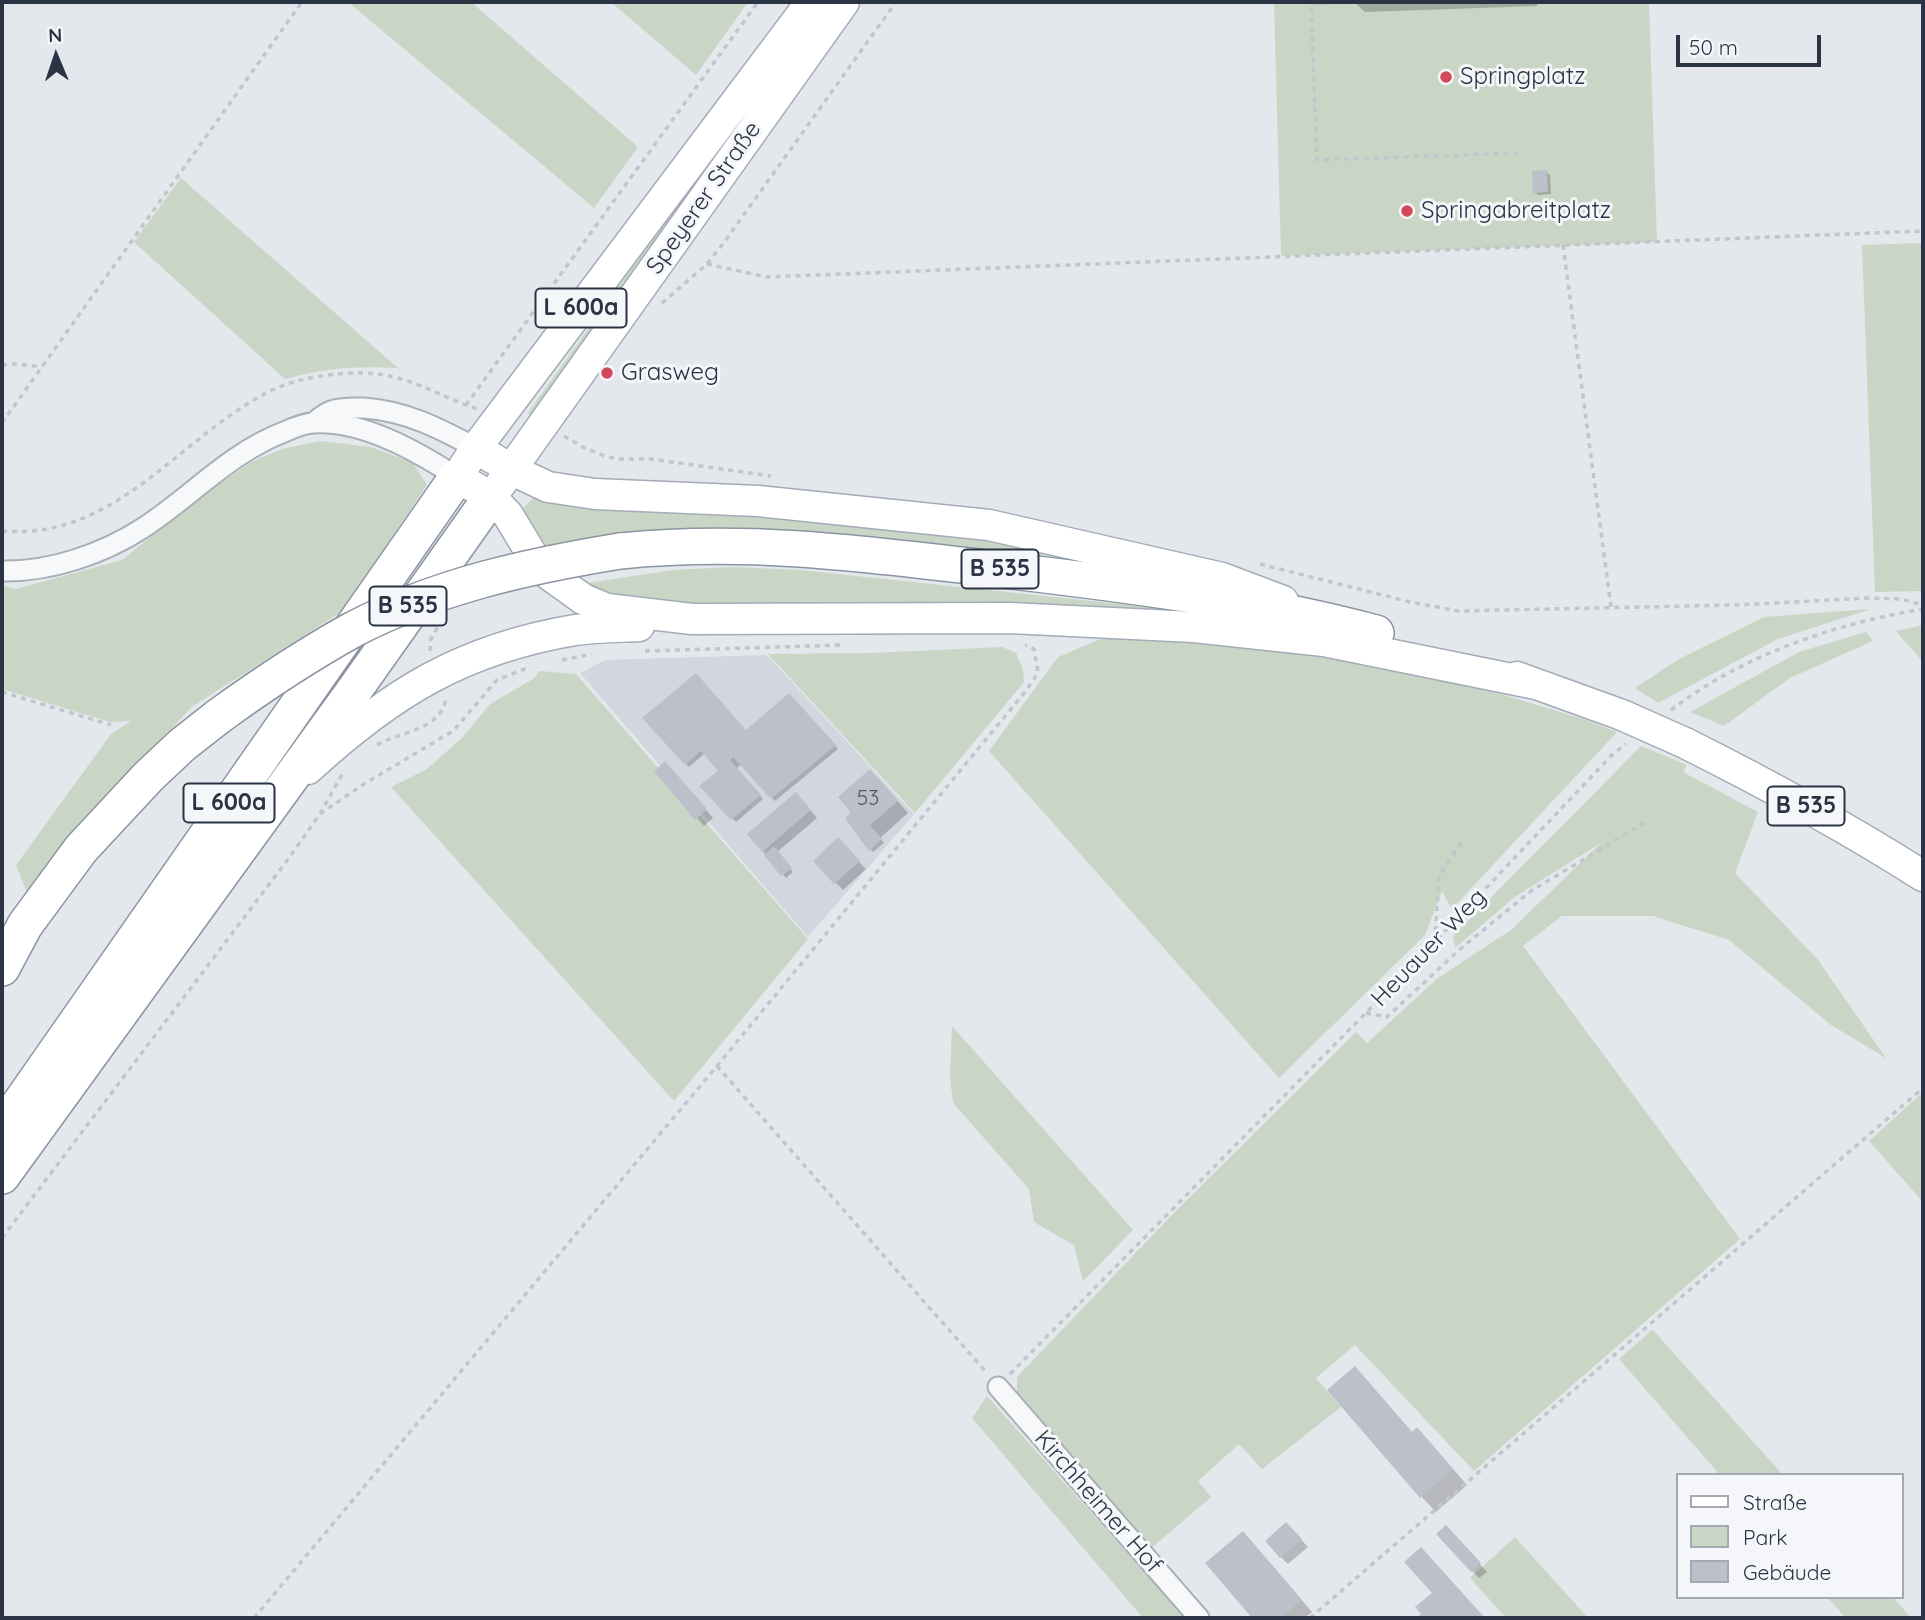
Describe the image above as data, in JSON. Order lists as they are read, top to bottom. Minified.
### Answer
{"streets":{"highway":["L 600a","B 535"],"main road":["Speyerer Straße"],"street":["Kirchheimer Hof"],"path":["Heuauer Weg"]},"crossings":[["Speyerer Straße","L 600a"],["L 600a","B 535"],["B 535","Heuauer Weg"],["Heuauer Weg","Kirchheimer Hof"]],"places":["Springplatz","Springabreitplatz","Grasweg"],"house_numbers":["53"],"legend":["Straße","Park","Gebäude"],"scale_bar":"50 m","north":"top"}
